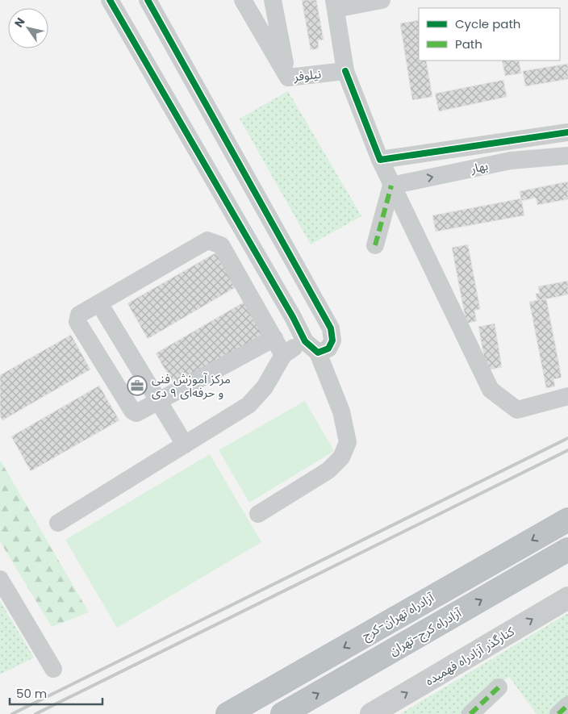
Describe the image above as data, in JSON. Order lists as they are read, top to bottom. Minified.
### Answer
{"streets":{"highway":["آزادراه تهران-کرج","آزادراه کرج-تهران"],"main road":["کنارگذر آزادراه فهمیده"],"street":["نیلوفر","بهار"]},"one_way":["آزادراه تهران-کرج","آزادراه کرج-تهران","کنارگذر آزادراه فهمیده"],"places":{"office":["مرکز آموزش فنی و حرفه‌ای ۹ دی"]},"legend":["Cycle path","Path"],"scale_bar":"50 m","north":"top left"}
